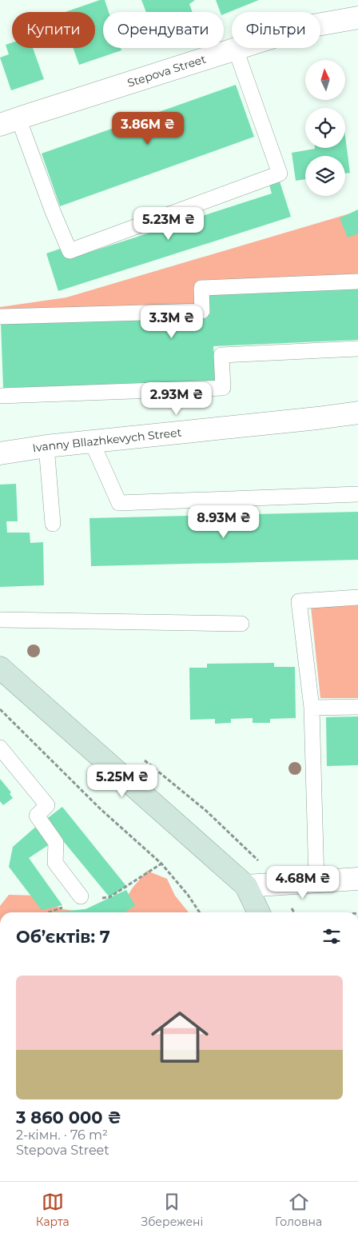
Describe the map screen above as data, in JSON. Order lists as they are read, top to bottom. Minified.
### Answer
{"streets":{"street":["Stepova Street","Ivanny Bllazhkevych Street"]},"north":"top","page":{"chip":["Купити","Орендувати","Фільтри"],"price":["3.86M ₴","5.23M ₴","3.3M ₴","2.93M ₴","8.93M ₴","5.25M ₴","4.68M ₴"],"heading":"Об’єктів: 7","list":[{"name":"3 860 000 ₴","note":"2-кімн. · 76 m² · Stepova Street"}],"tabs":["Карта","Збережені","Головна"]}}
